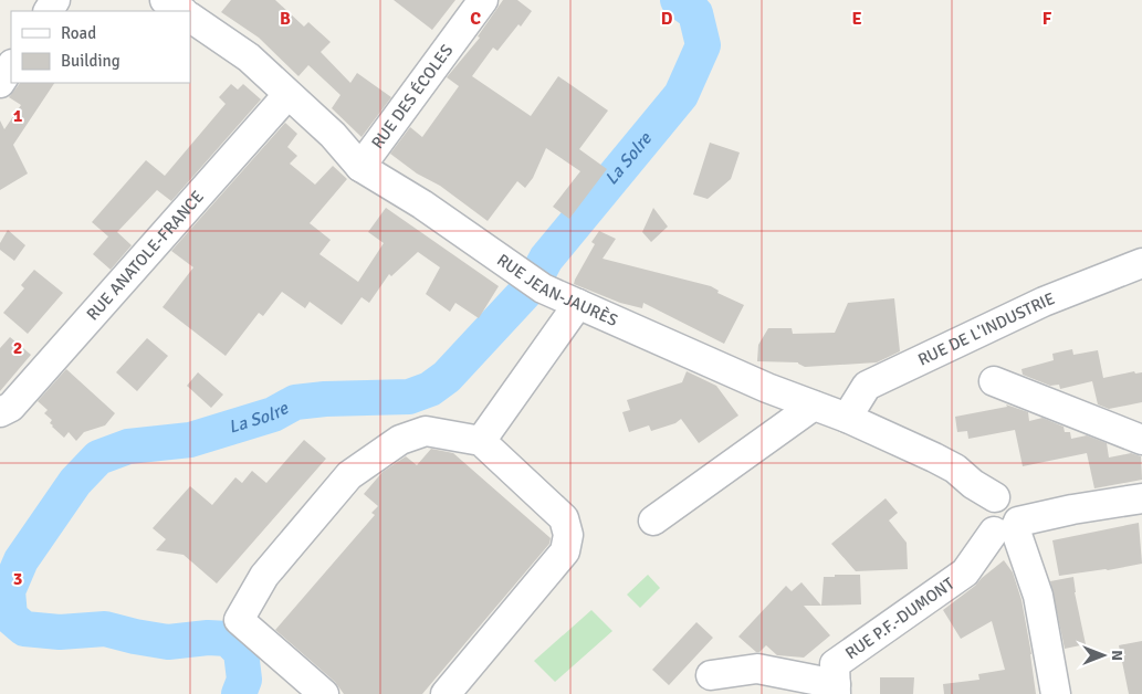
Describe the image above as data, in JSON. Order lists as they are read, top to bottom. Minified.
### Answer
{"streets":{"street":["RUE DES ÉCOLES","RUE ANATOLE-FRANCE","RUE JEAN-JAURÈS","RUE DE L'INDUSTRIE","RUE P.F.-DUMONT"]},"crossings":[["RUE DES ÉCOLES","RUE JEAN-JAURÈS"],["RUE ANATOLE-FRANCE","RUE JEAN-JAURÈS"],["RUE JEAN-JAURÈS","RUE DE L'INDUSTRIE"],["RUE JEAN-JAURÈS","RUE P.F.-DUMONT"]],"water":["La Solre"],"legend":["Road","Building"],"north":"right","grid":{"columns":["B","C","D","E","F"],"rows":["1","2","3"]}}
